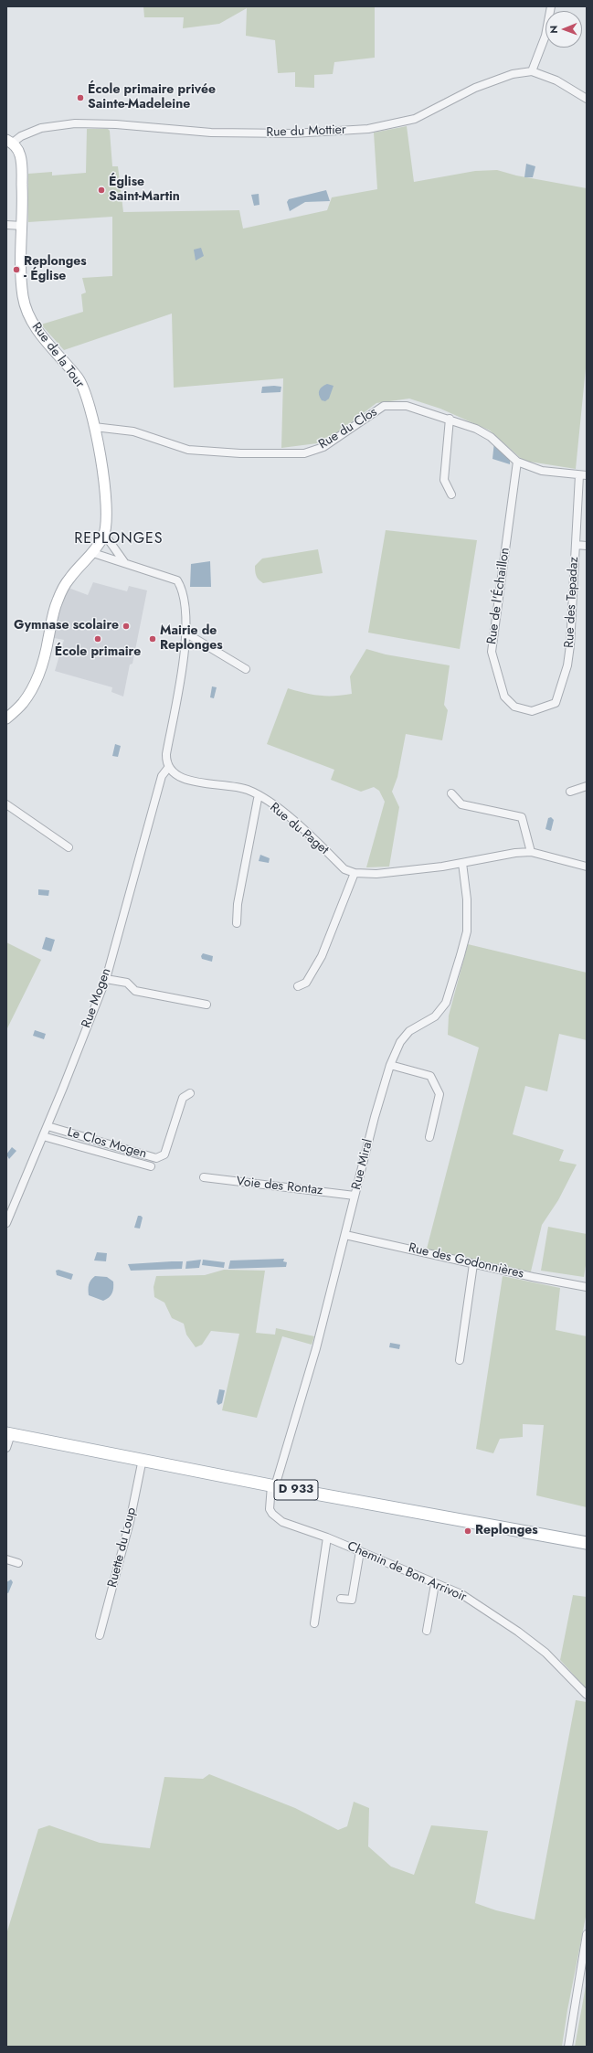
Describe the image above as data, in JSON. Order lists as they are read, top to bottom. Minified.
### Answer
{"streets":{"main road":["D 933"],"street":["Rue du Mottier","Rue de la Tour","Rue du Clos","Rue de l'Échaillon","Rue des Tepadaz","Rue du Paget","Rue Mogen","Le Clos Mogen","Rue Miral","Voie des Rontaz","Rue des Godonnières","Ruette du Loup","Chemin de Bon Arrivoir"]},"crossings":[["Rue du Mottier","Rue de la Tour"],["Rue de la Tour","Rue du Clos"],["Rue du Clos","Rue de l'Échaillon"],["Rue du Clos","Rue des Tepadaz"],["Rue de l'Échaillon","Rue des Tepadaz"],["Rue du Paget","Rue Mogen"],["Rue du Paget","Rue Miral"],["Rue Mogen","Le Clos Mogen"],["Rue Miral","Voie des Rontaz"],["Rue Miral","Rue des Godonnières"],["Rue Miral","D 933"],["Rue Miral","Chemin de Bon Arrivoir"],["D 933","Ruette du Loup"],["D 933","Chemin de Bon Arrivoir"]],"districts":["REPLONGES"],"places":["École primaire privée Sainte-Madeleine","Église Saint-Martin","Replonges - Église","Gymnase scolaire","École primaire","Mairie de Replonges","Replonges"],"north":"left"}
